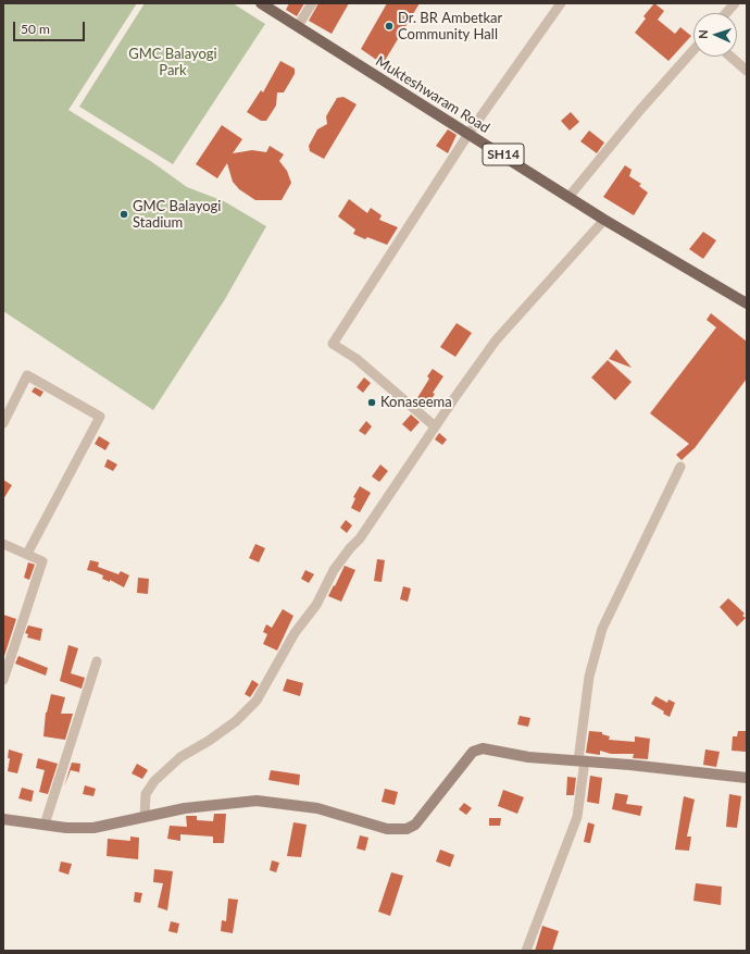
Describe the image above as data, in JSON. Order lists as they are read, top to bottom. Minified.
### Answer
{"streets":{"main road":["Mukteshwaram Road","SH14"]},"parks":["GMC Balayogi Park"],"places":["Dr. BR Ambetkar Community Hall","GMC Balayogi Stadium","Konaseema"],"scale_bar":"50 m","north":"left"}
